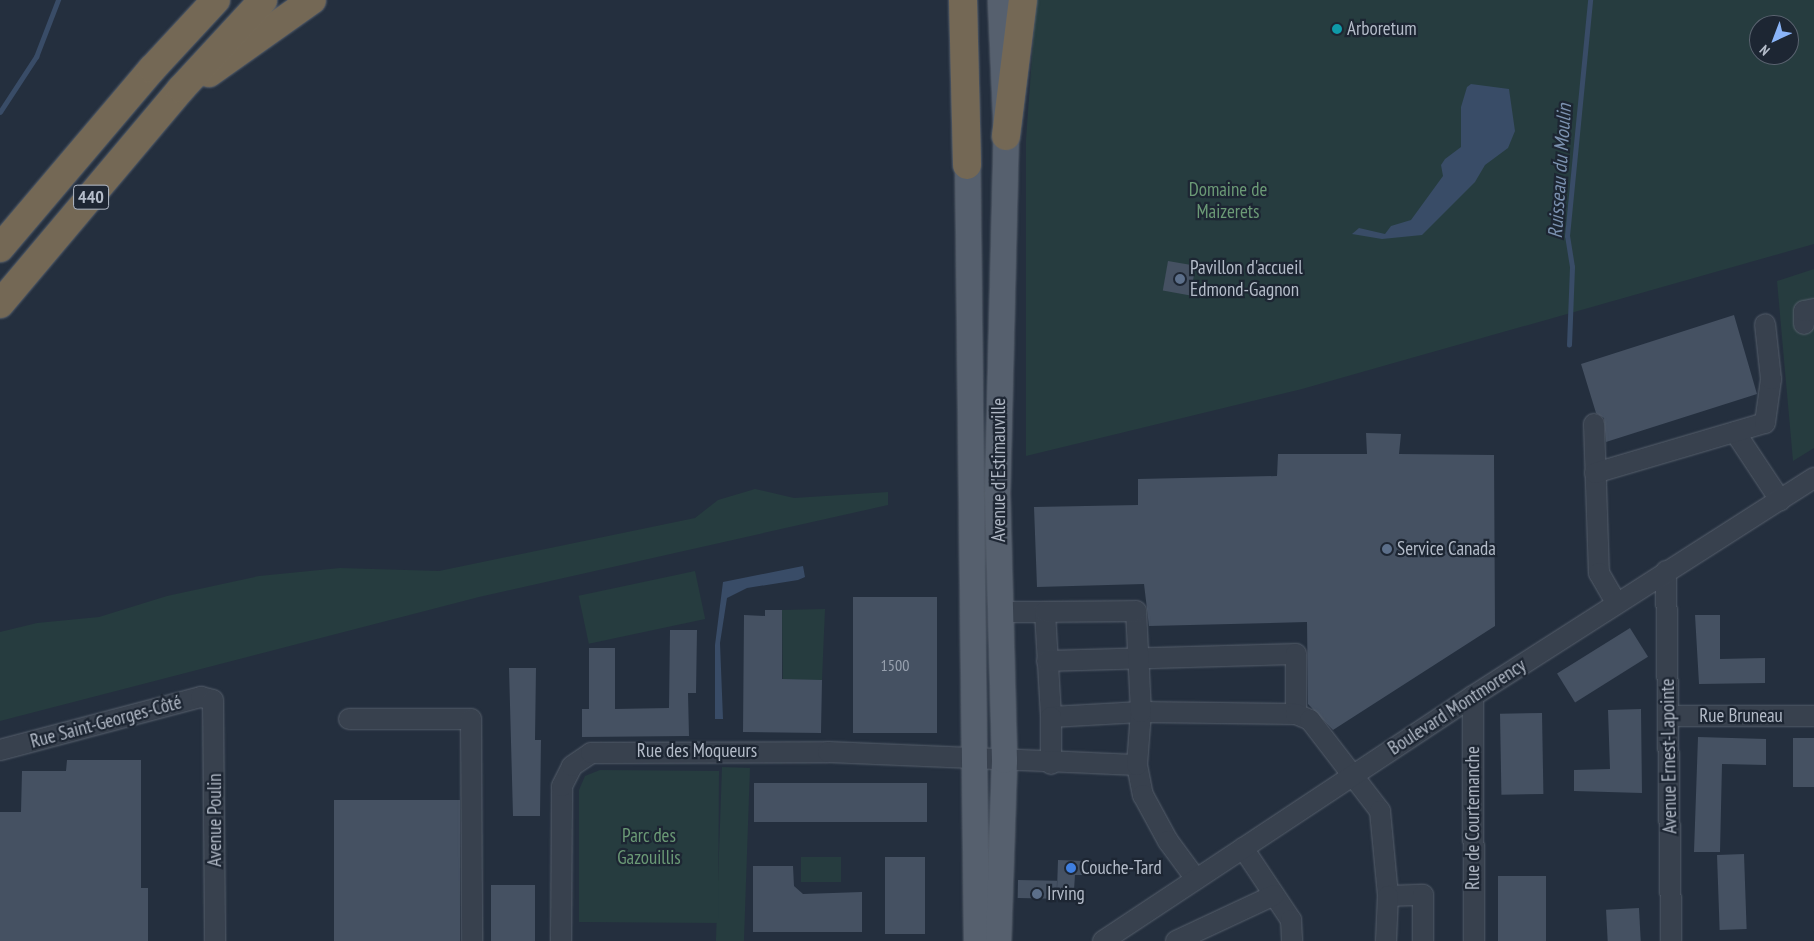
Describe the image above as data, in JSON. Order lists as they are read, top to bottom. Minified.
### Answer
{"streets":{"highway":["440"],"main road":["Avenue d'Estimauville"],"street":["Boulevard Montmorency","Rue Bruneau","Rue Saint-Georges-Côté","Rue des Moqueurs","Avenue Ernest-Lapointe","Rue de Courtemanche","Avenue Poulin"]},"crossings":[["Avenue d'Estimauville","Rue des Moqueurs"],["Boulevard Montmorency","Avenue Ernest-Lapointe"],["Boulevard Montmorency","Rue de Courtemanche"],["Rue Bruneau","Avenue Ernest-Lapointe"],["Rue Saint-Georges-Côté","Avenue Poulin"]],"water":["Ruisseau du Moulin"],"parks":["Domaine de Maizerets","Parc des Gazouillis"],"places":["Arboretum","Pavillon d'accueil Edmond-Gagnon","Service Canada","Couche-Tard","Irving"],"house_numbers":["1500"],"north":"bottom left"}
